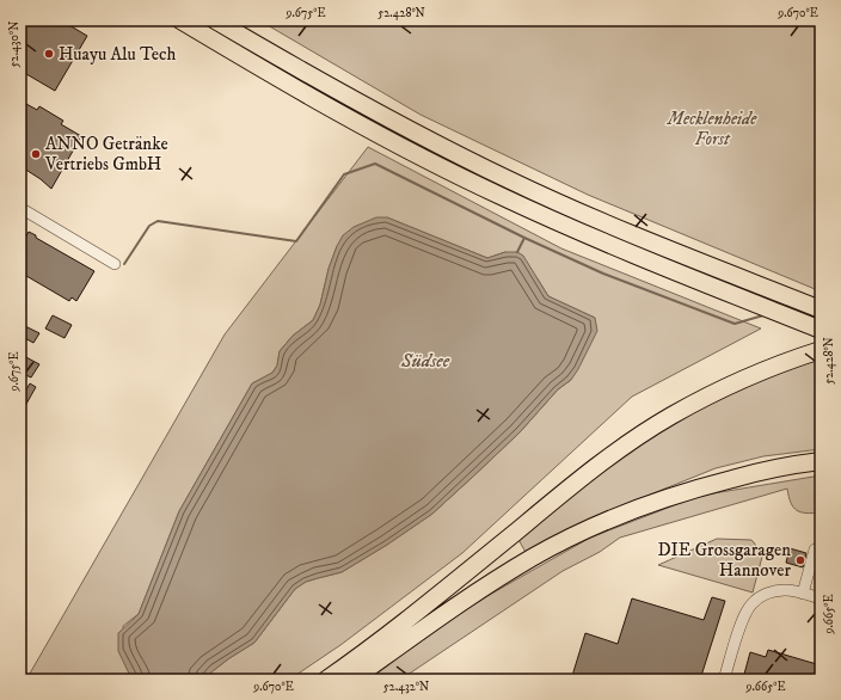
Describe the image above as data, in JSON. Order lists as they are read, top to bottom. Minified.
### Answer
{"water":["Südsee"],"parks":["Mecklenheide Forst"],"places":["Huayu Alu Tech","ANNO Getränke Vertriebs GmbH","DIE Grossgaragen Hannover"],"coordinates":["9.675°E","52.428°N","9.670°E","52.430°N","9.665°E","52.432°N"]}
